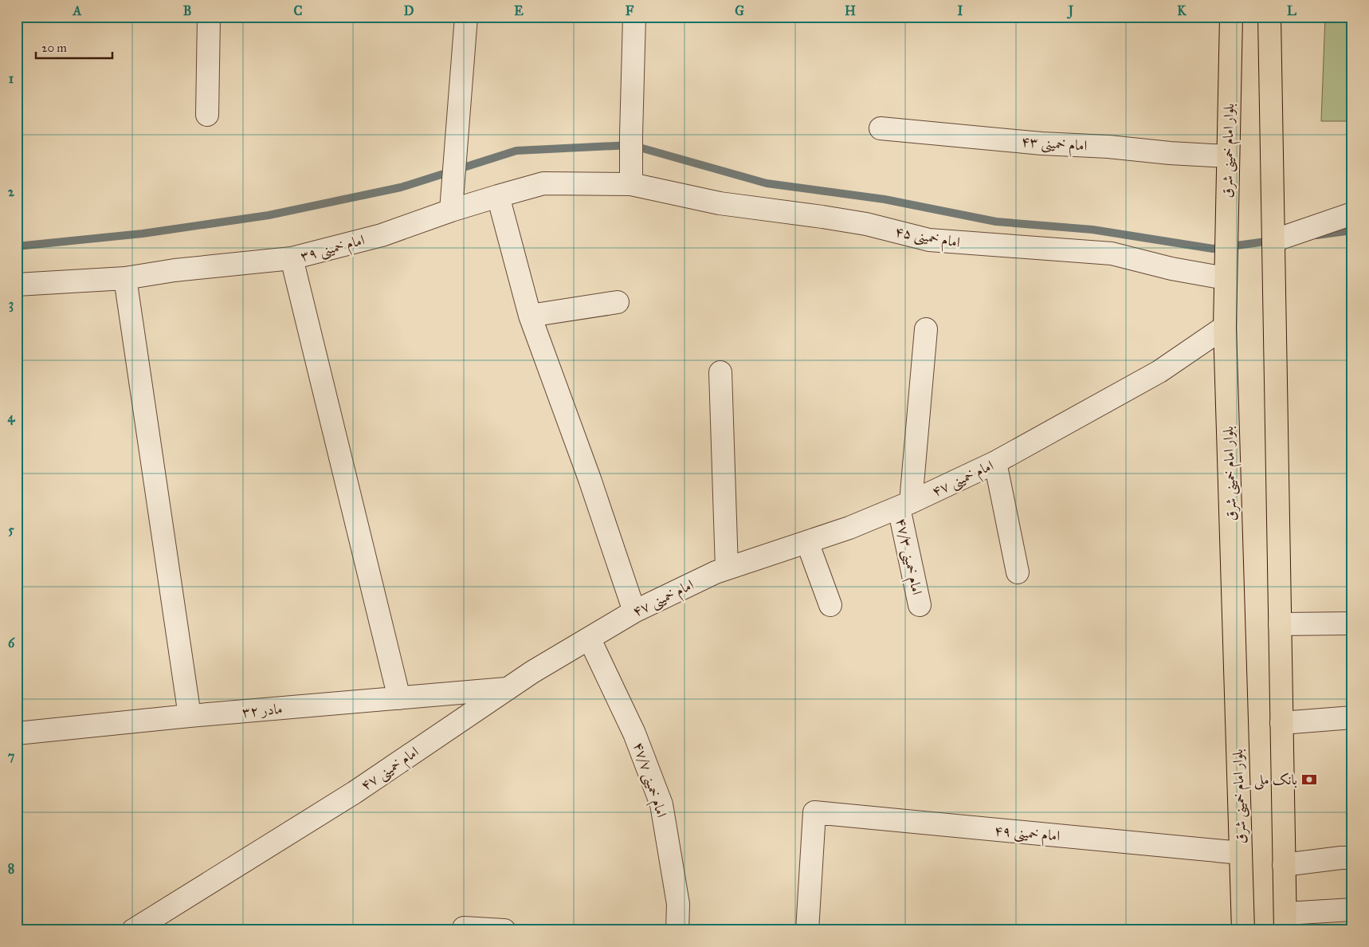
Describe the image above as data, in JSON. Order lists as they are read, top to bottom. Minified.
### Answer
{"streets":{"main road":["بلوار امام خمینی شرق"],"street":["امام خمینی ۴۳","امام خمینی ۴۵","امام خمینی ۳۹","امام خمینی ۴۷","امام خمینی ۴۷/۳","مادر ۳۲","امام خمینی ۴۷/۷","امام خمینی ۴۹"]},"crossings":[["امام خمینی ۴۳","بلوار امام خمینی شرق"],["بلوار امام خمینی شرق","امام خمینی ۴۵"],["بلوار امام خمینی شرق","امام خمینی ۴۷"],["بلوار امام خمینی شرق","امام خمینی ۴۹"],["امام خمینی ۴۵","امام خمینی ۳۹"],["امام خمینی ۴۷","امام خمینی ۴۷/۳"],["امام خمینی ۴۷","مادر ۳۲"],["امام خمینی ۴۷","امام خمینی ۴۷/۷"]],"places":{"bank":["بانک ملی"]},"scale_bar":"20 m","grid":{"columns":["A","B","C","D","E","F","G","H","I","J","K","L"],"rows":["1","2","3","4","5","6","7","8"]}}
